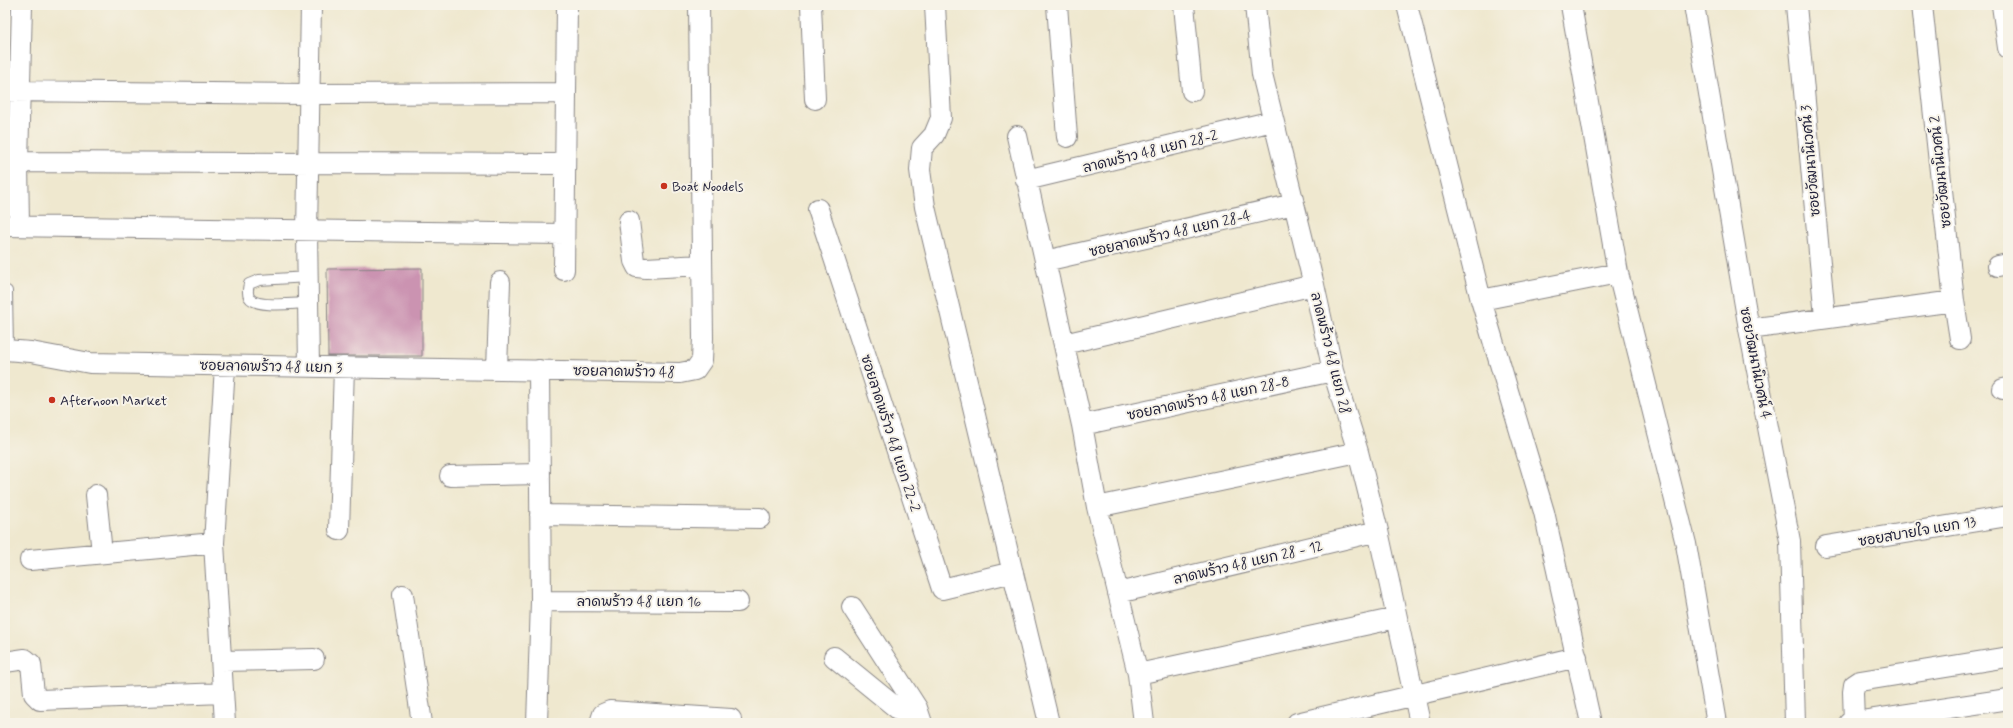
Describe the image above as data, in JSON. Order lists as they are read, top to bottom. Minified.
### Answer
{"streets":{"street":["ลาดพร้าว 48 แยก 28-2","ซอยวัฒนานิเวศน์ 3","ซอยวัฒนานิเวศน์ 2","ซอยลาดพร้าว 48 แยก 28-4","ลาดพร้าว 48 แยก 28","ซอยวัฒนานิเวศน์ 4","ซอยลาดพร้าว 48 แยก 3","ซอยลาดพร้าว 48","ซอยลาดพร้าว 48 แยก 28-8","ซอยลาดพร้าว 48 แยก 22-2","ซอยสบายใจ แยก 13","ลาดพร้าว 48 แยก 28 - 12","ลาดพร้าว 48 แยก 16"]},"crossings":[["ลาดพร้าว 48 แยก 28-2","ลาดพร้าว 48 แยก 28"],["ซอยลาดพร้าว 48 แยก 28-4","ลาดพร้าว 48 แยก 28"],["ลาดพร้าว 48 แยก 28","ซอยลาดพร้าว 48 แยก 28-8"],["ลาดพร้าว 48 แยก 28","ลาดพร้าว 48 แยก 28 - 12"],["ซอยลาดพร้าว 48 แยก 3","ซอยลาดพร้าว 48"]],"places":["Boat Noodels","Afternoon Market"]}
